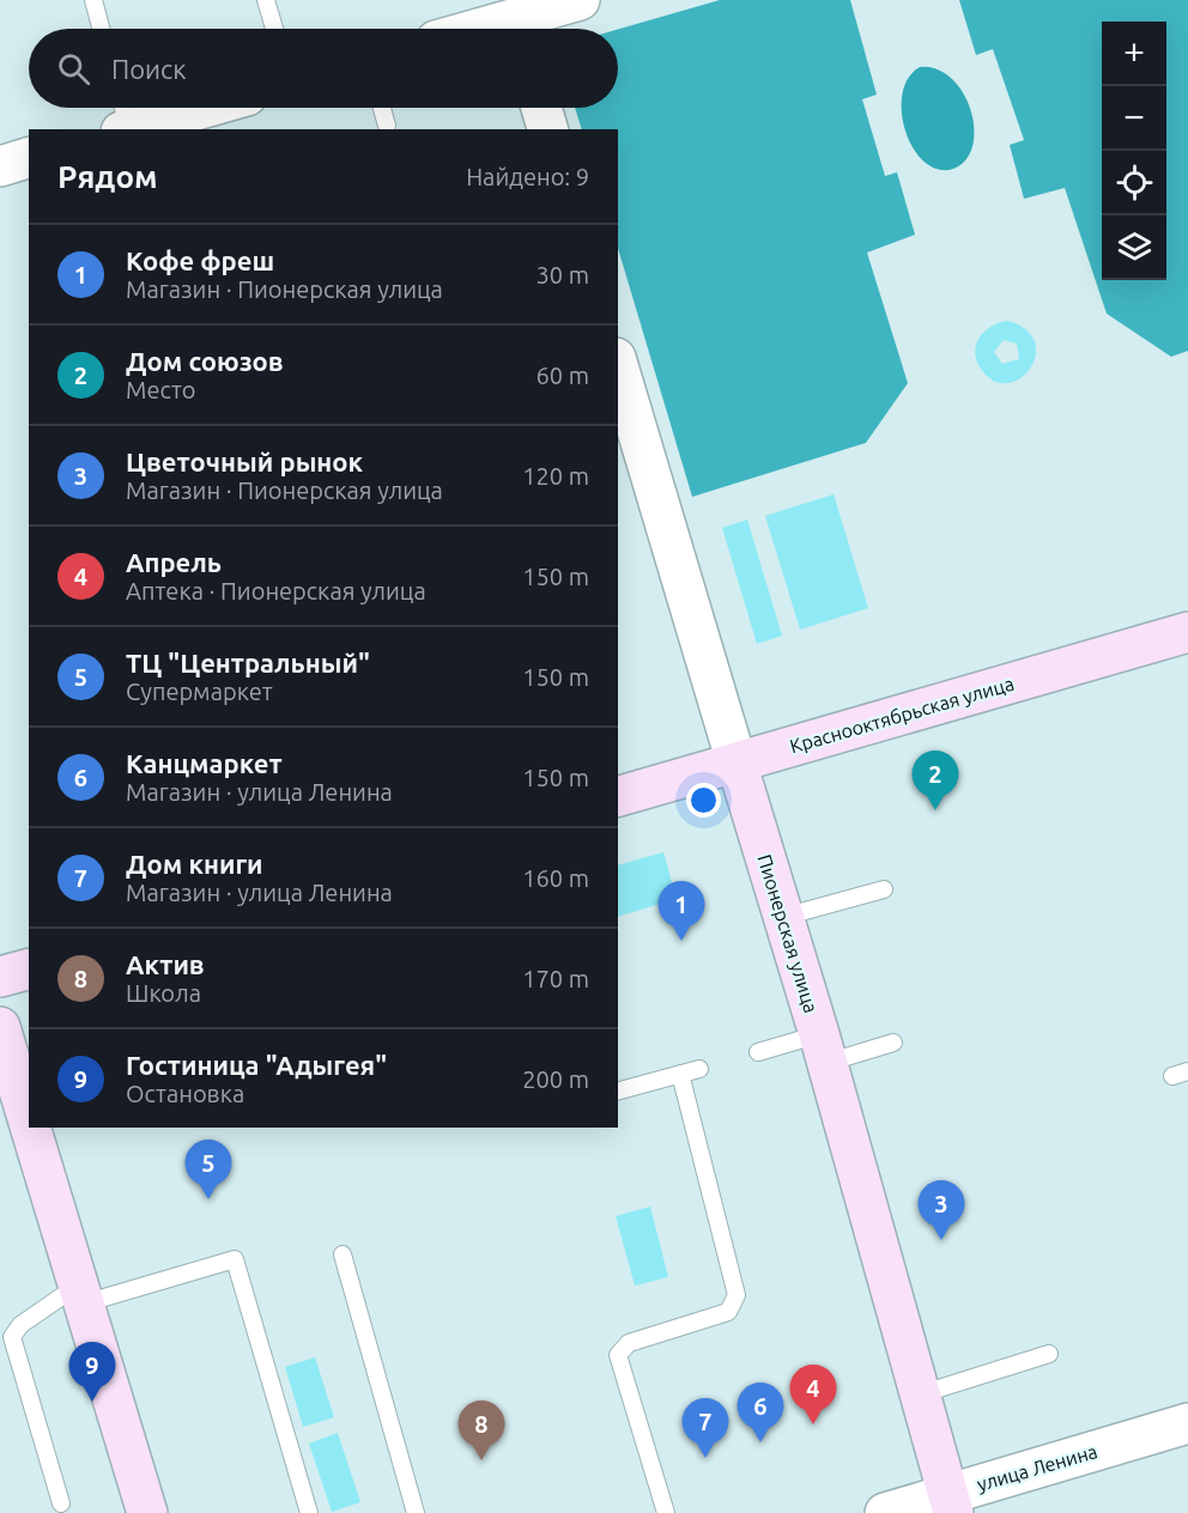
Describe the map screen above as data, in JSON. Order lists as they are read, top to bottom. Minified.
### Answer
{"streets":{"main road":["Краснооктябрьская улица","Пионерская улица"],"street":["улица Ленина"]},"crossings":[["Краснооктябрьская улица","Пионерская улица"],["Пионерская улица","улица Ленина"]],"page":{"map_buttons":["+","−"],"search":"Поиск","heading":["Рядом","Найдено: 9"],"list":[{"mark":"1","name":"Кофе фреш","note":"Магазин · Пионерская улица","value":"30 m"},{"mark":"2","name":"Дом союзов","note":"Место","value":"60 m"},{"mark":"3","name":"Цветочный рынок","note":"Магазин · Пионерская улица","value":"120 m"},{"mark":"4","name":"Апрель","note":"Аптека · Пионерская улица","value":"150 m"},{"mark":"5","name":"ТЦ \"Центральный\"","note":"Супермаркет","value":"150 m"},{"mark":"6","name":"Канцмаркет","note":"Магазин · улица Ленина","value":"150 m"},{"mark":"7","name":"Дом книги","note":"Магазин · улица Ленина","value":"160 m"},{"mark":"8","name":"Актив","note":"Школа","value":"170 m"},{"mark":"9","name":"Гостиница \"Адыгея\"","note":"Остановка","value":"200 m"}],"pins":["2","1","5","3","9","4","6","7","8"]}}
